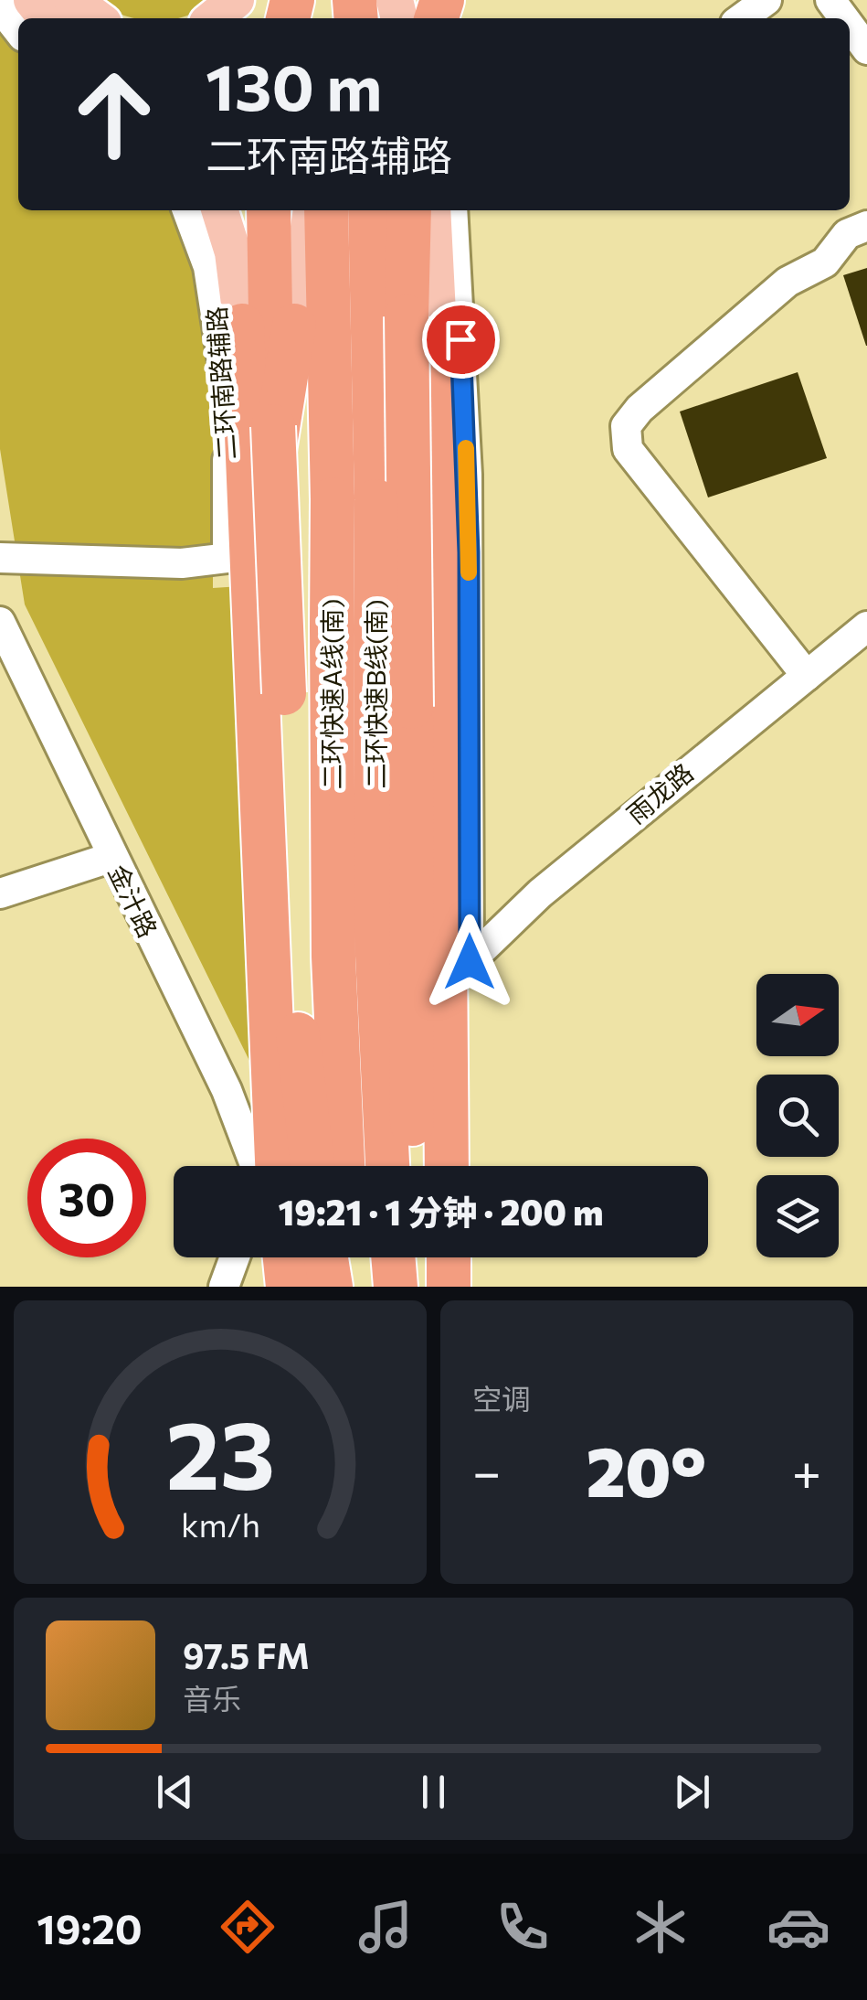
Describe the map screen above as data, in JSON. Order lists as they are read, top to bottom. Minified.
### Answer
{"streets":{"highway":["二环快速A线(南)","二环快速B线(南)"],"street":["二环南路辅路","雨龙路","金汁路"]},"north":"right","page":{"turn":["130 m","二环南路辅路"],"limit":"30","trip":"19:21 · 1 分钟 · 200 m","tile":"空调","heat":["−","20°","+"],"song":["97.5 FM","音乐"],"tabs":"19:20","gauge":["23","km/h"]}}
